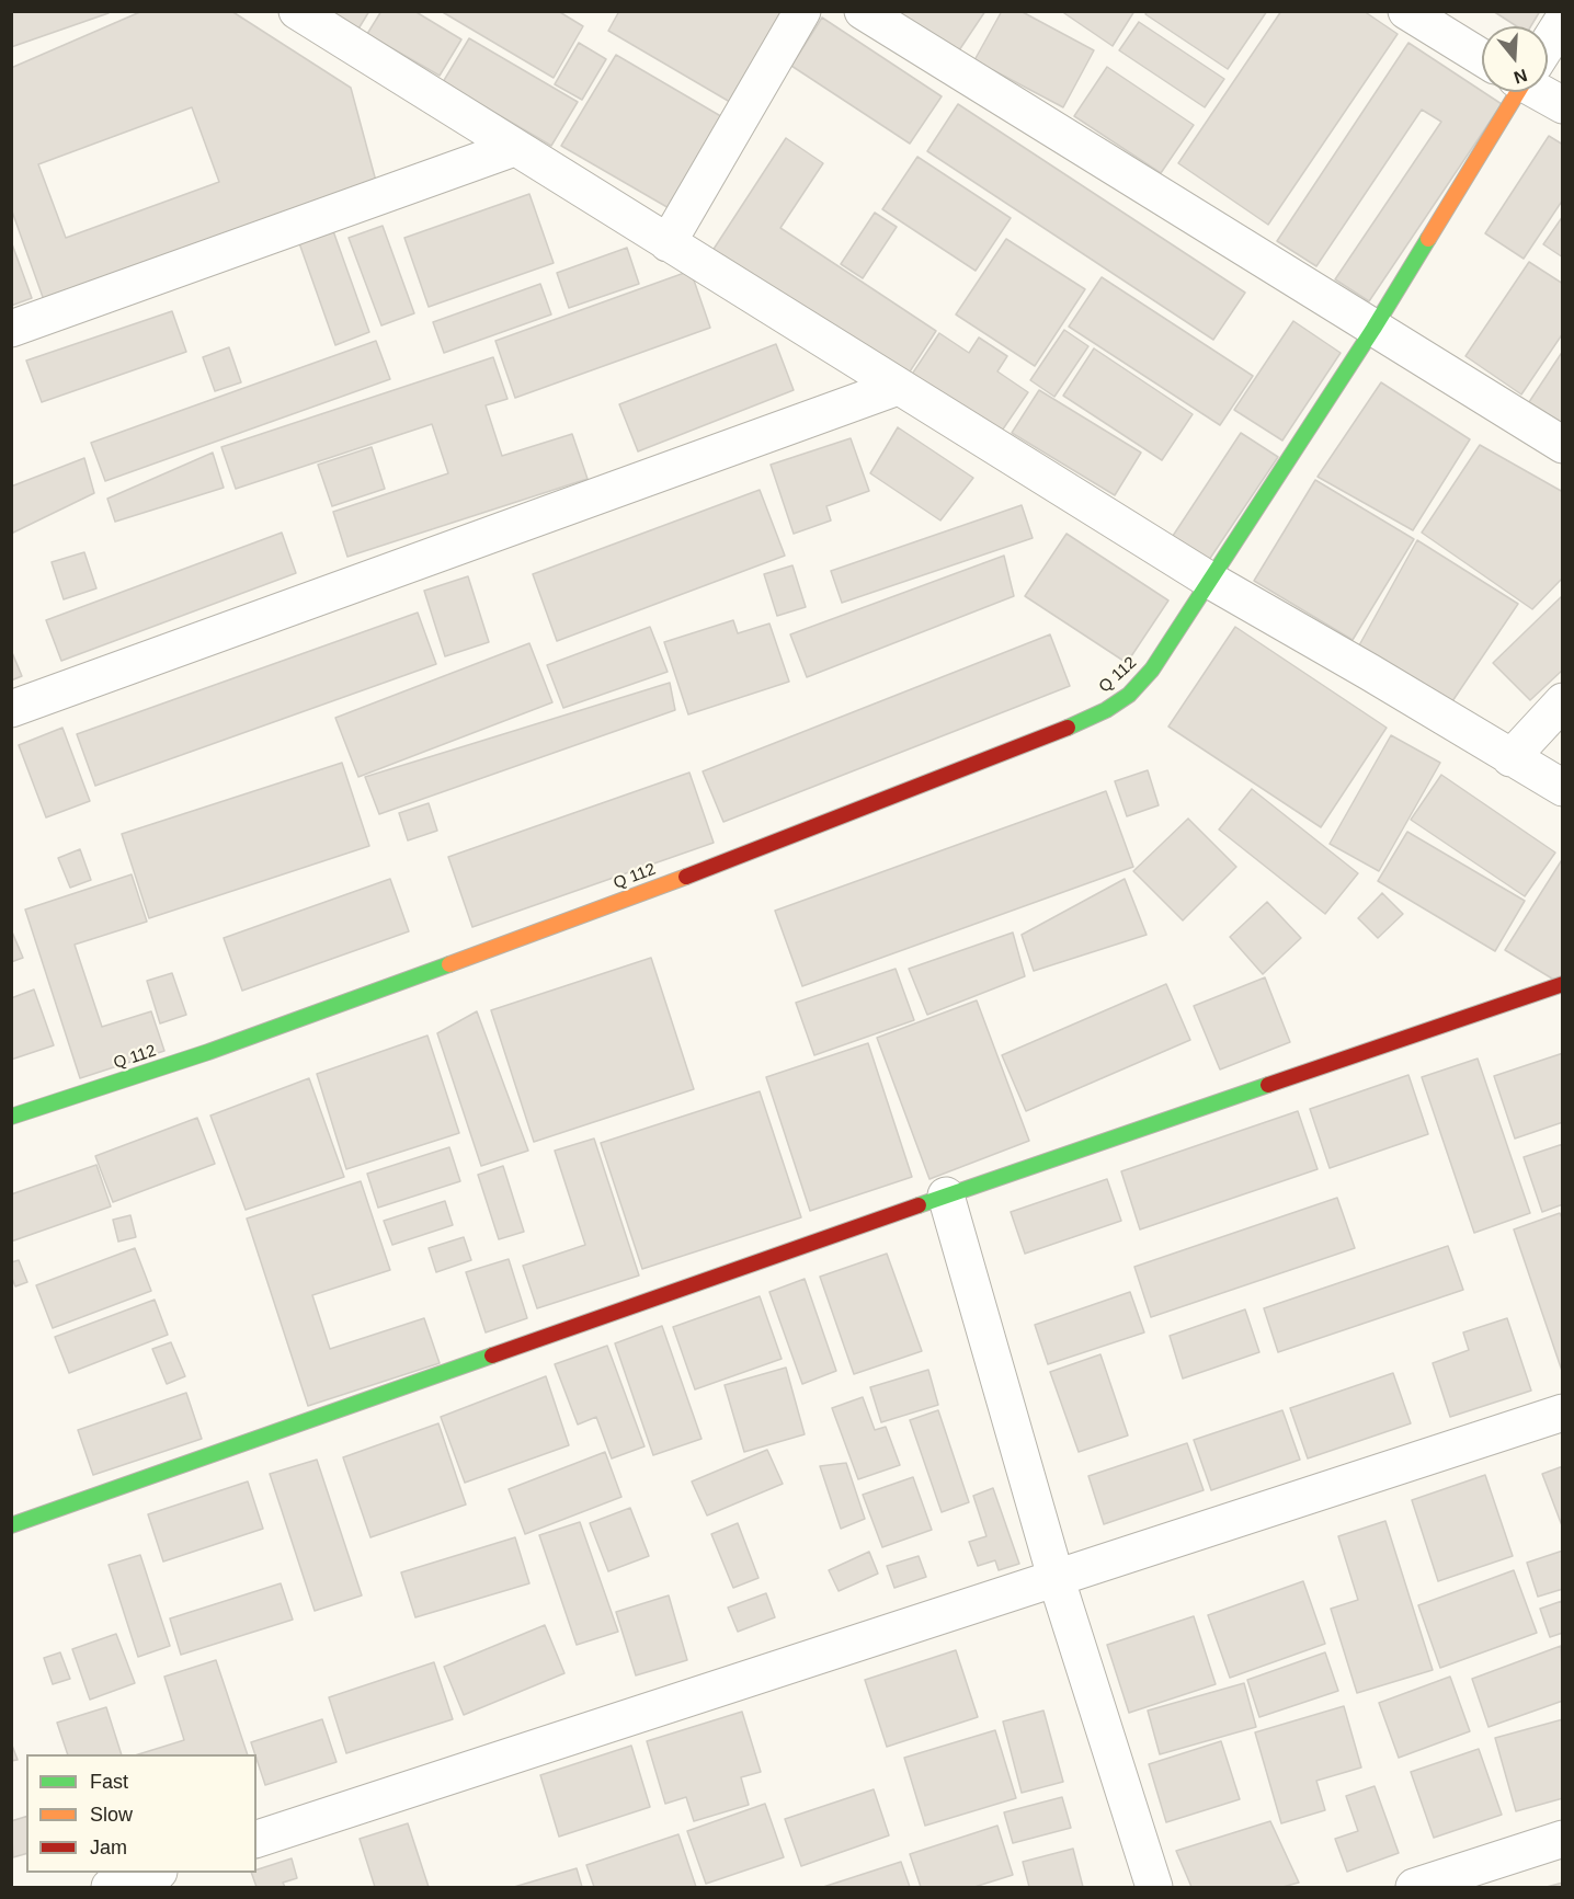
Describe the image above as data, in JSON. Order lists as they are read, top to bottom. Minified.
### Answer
{"streets":{"street":["Q 112"]},"legend":["Fast","Slow","Jam"],"north":"bottom"}
